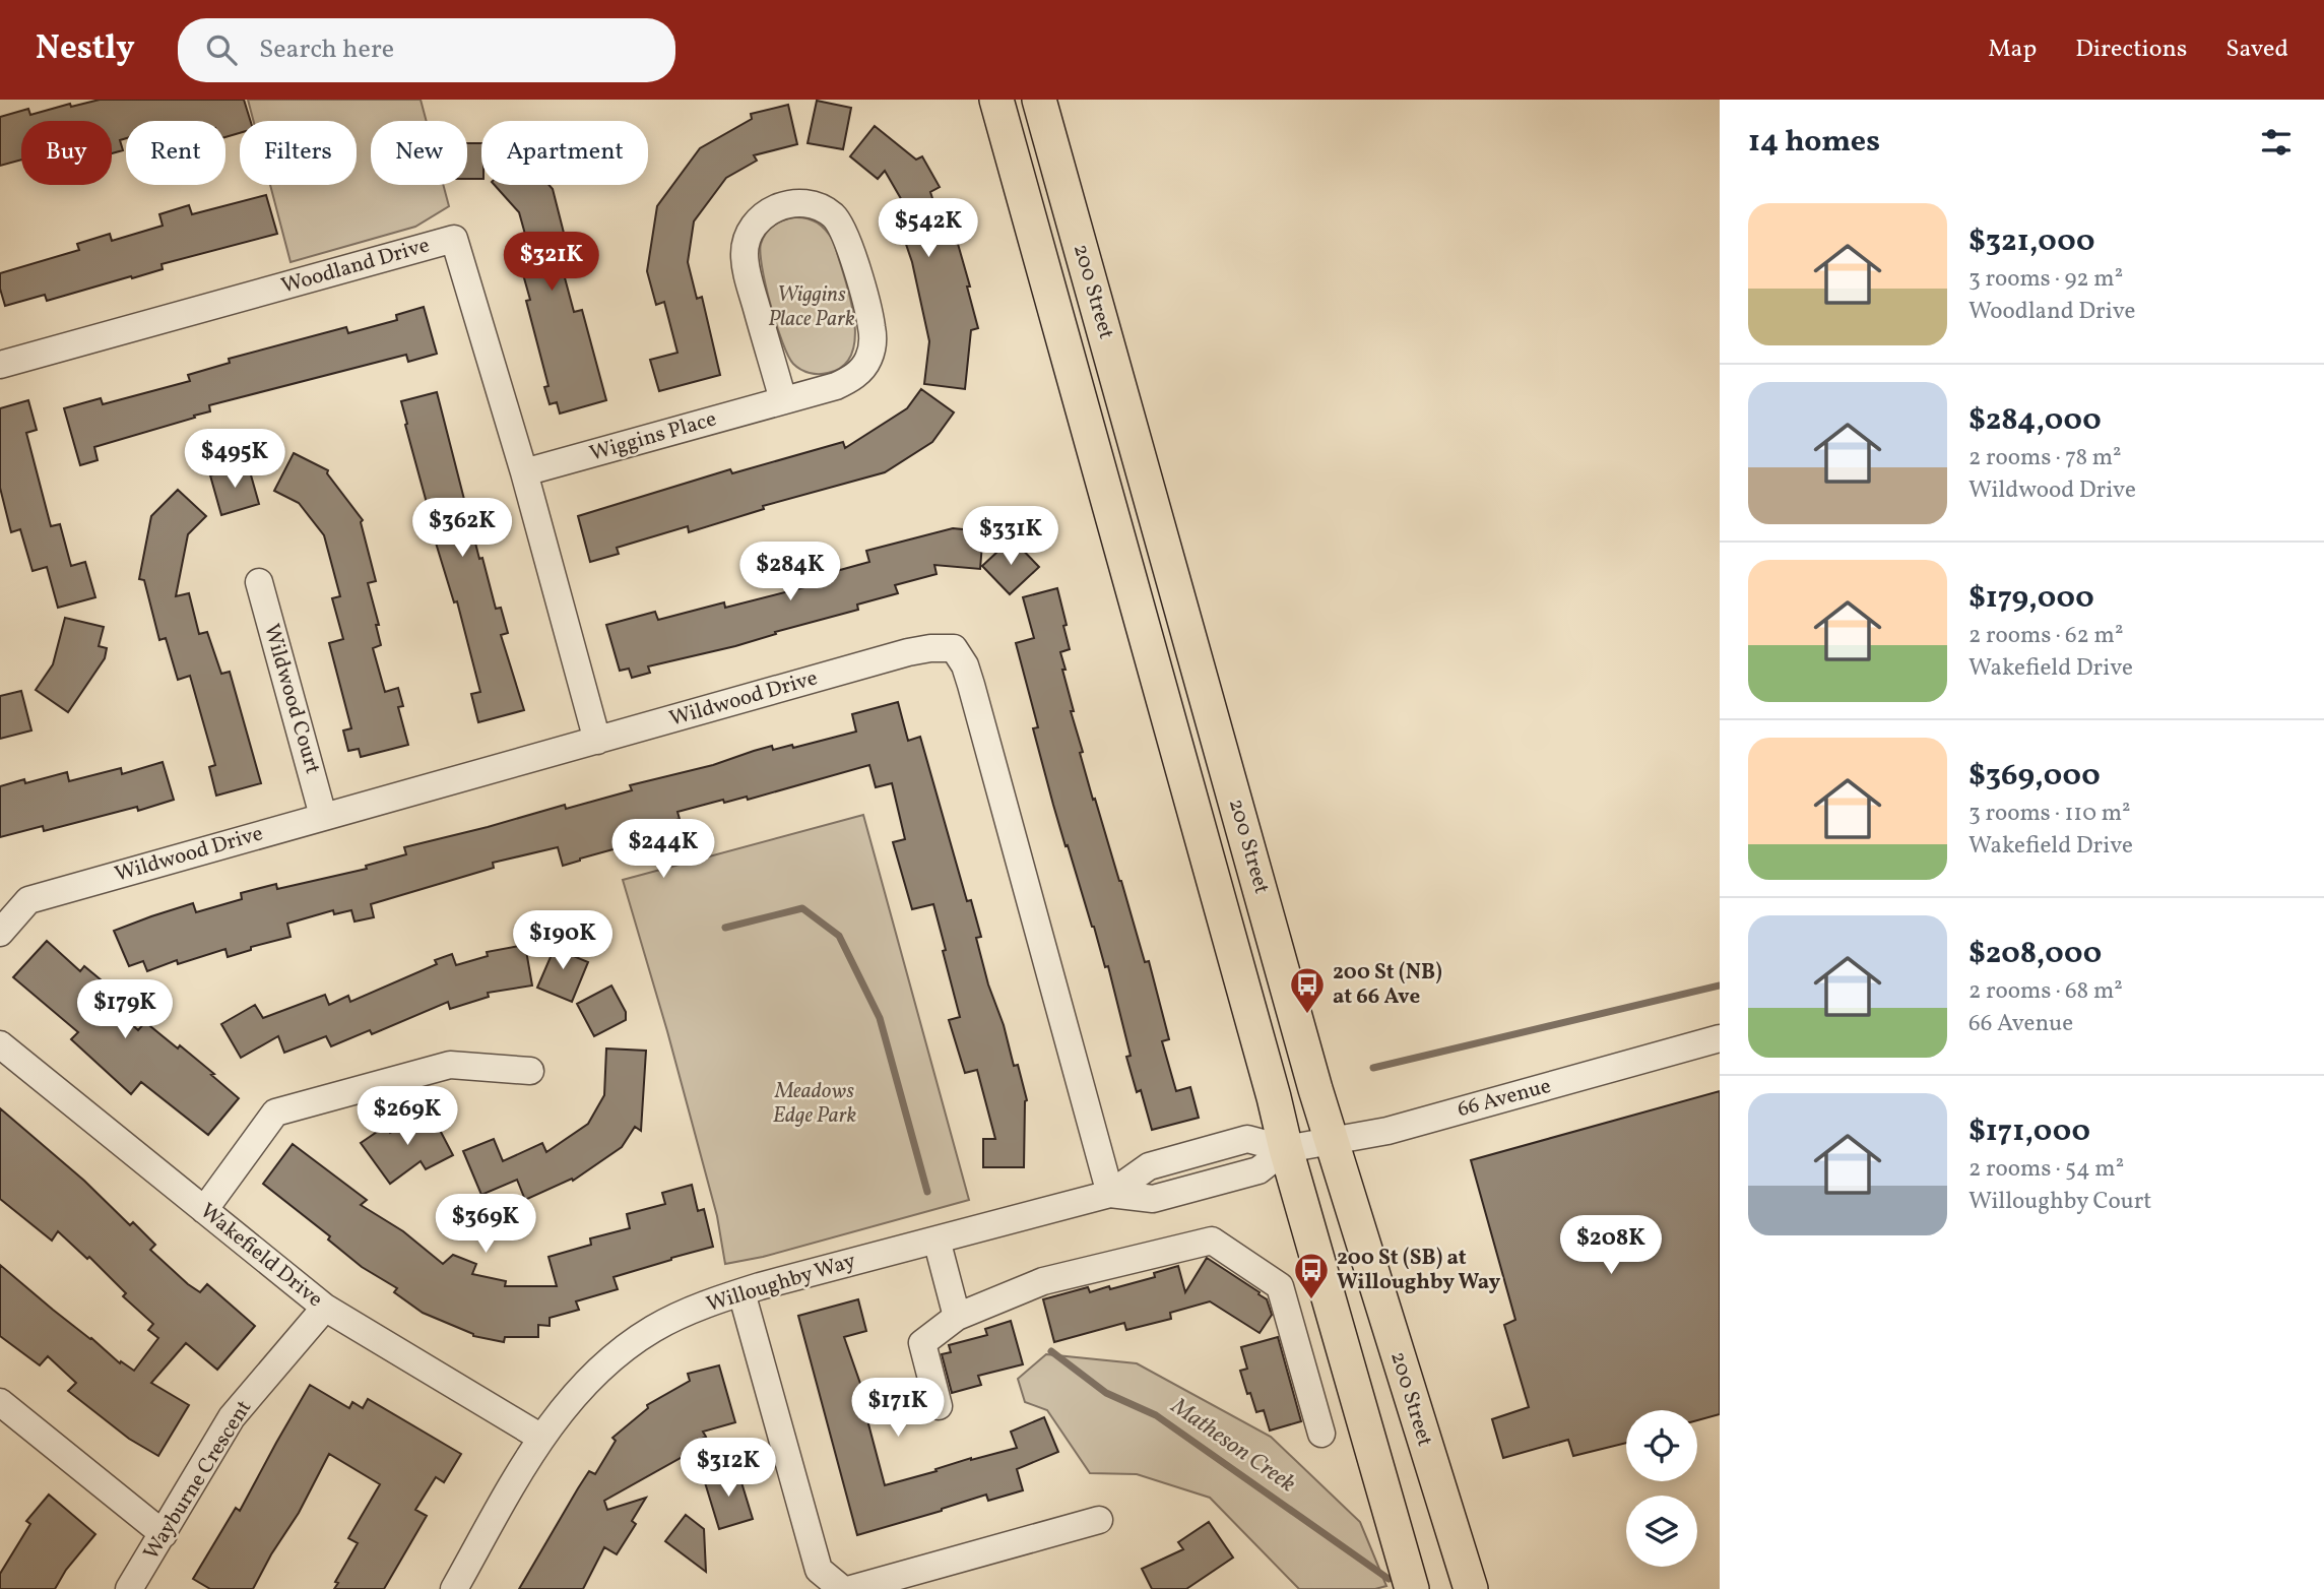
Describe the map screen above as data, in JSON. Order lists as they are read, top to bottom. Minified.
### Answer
{"streets":{"main road":["200 Street"],"street":["Woodland Drive","Wiggins Place","Wildwood Court","Wildwood Drive","66 Avenue","Wakefield Drive","Willoughby Way","Wayburne Crescent"]},"crossings":[["Woodland Drive","Wiggins Place"],["Woodland Drive","Wildwood Drive"],["200 Street","66 Avenue"],["200 Street","Willoughby Way"],["Wildwood Court","Wildwood Drive"],["Wildwood Drive","Willoughby Way"],["66 Avenue","Willoughby Way"],["Wakefield Drive","Willoughby Way"],["Wakefield Drive","Wayburne Crescent"]],"water":["Matheson Creek"],"parks":["Wiggins Place Park","Meadows Edge Park"],"places":{"bus stop":["200 St (NB) at 66 Ave","200 St (SB) at Willoughby Way"]},"page":{"header":"Nestly","search":"Search here","nav":["Map","Directions","Saved"],"heading":"14 homes","chip":["Buy","Rent","Filters","New","Apartment"],"list":[{"name":"$321,000","note":"3 rooms · 92 m² · Woodland Drive"},{"name":"$284,000","note":"2 rooms · 78 m² · Wildwood Drive"},{"name":"$179,000","note":"2 rooms · 62 m² · Wakefield Drive"},{"name":"$369,000","note":"3 rooms · 110 m² · Wakefield Drive"},{"name":"$208,000","note":"2 rooms · 68 m² · 66 Avenue"},{"name":"$171,000","note":"2 rooms · 54 m² · Willoughby Court"}],"price":["$542K","$321K","$495K","$362K","$331K","$284K","$244K","$190K","$179K","$269K","$369K","$208K","$171K","$312K"]}}
